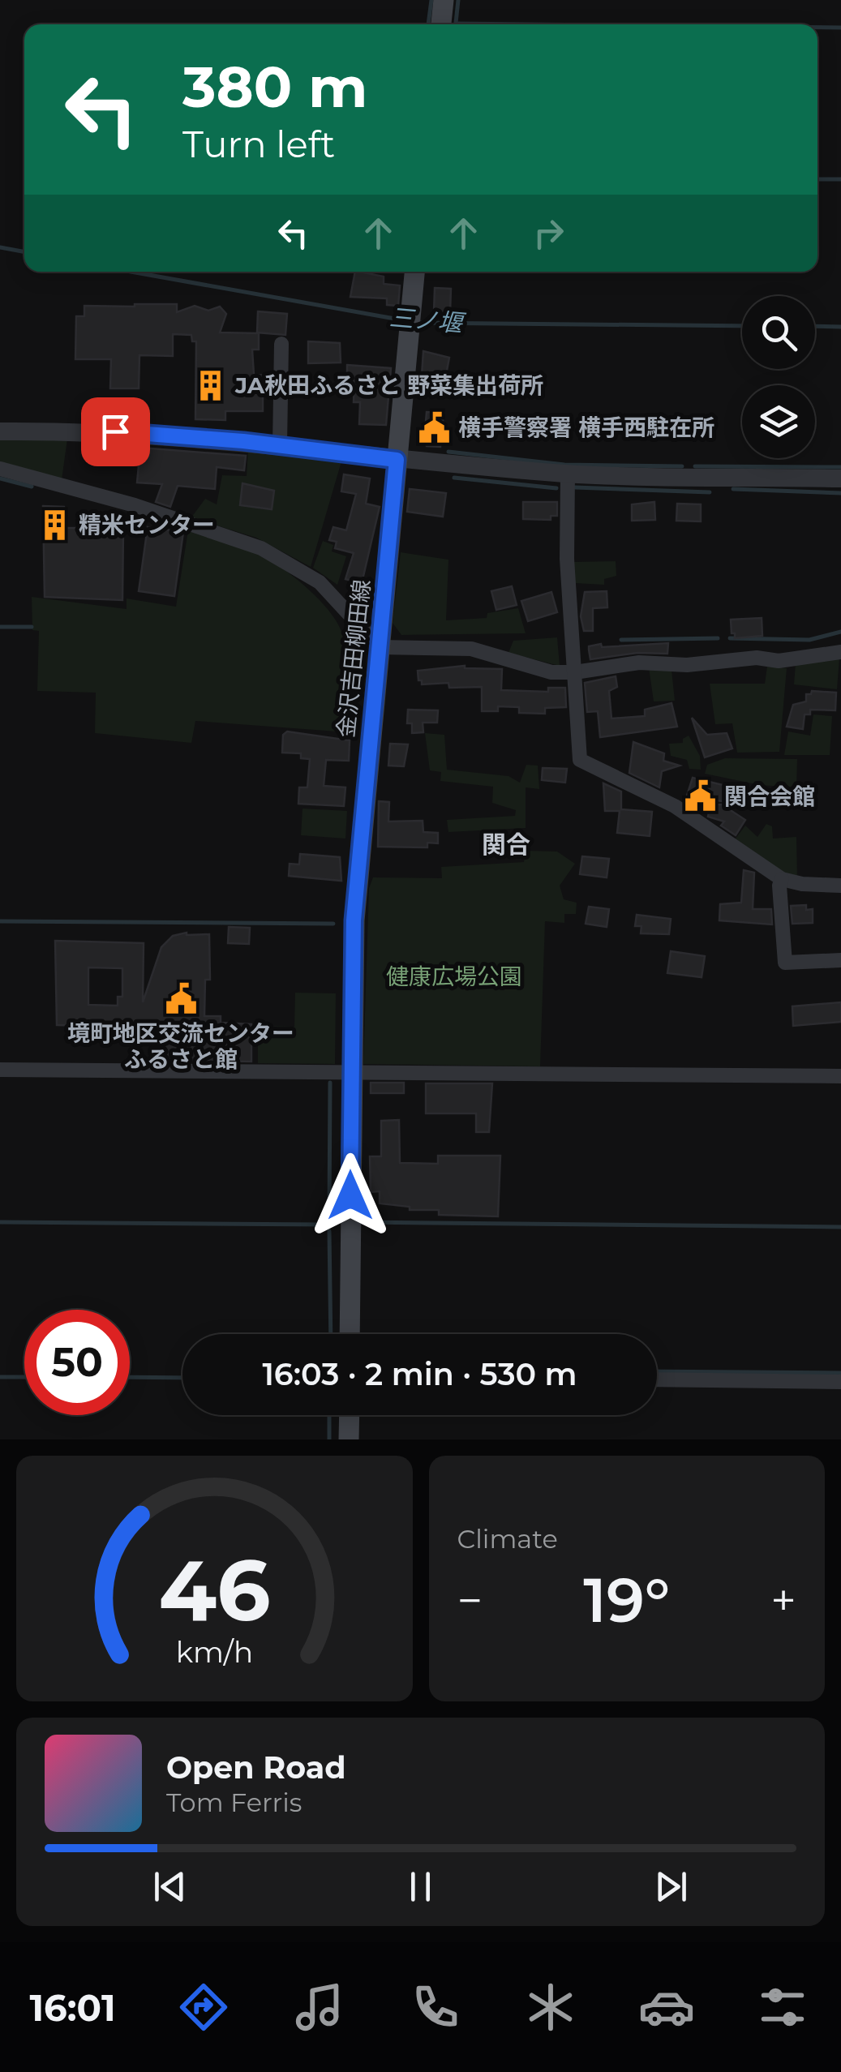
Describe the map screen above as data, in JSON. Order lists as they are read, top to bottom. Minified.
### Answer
{"streets":{"main road":["金沢吉田柳田線"]},"districts":["関合"],"water":["三ノ堰"],"parks":["健康広場公園"],"places":{"building":["JA秋田ふるさと 野菜集出荷所","精米センター"],"public building":["横手警察署 横手西駐在所","関合会館","境町地区交流センター ふるさと館"]},"page":{"turn":["380 m","Turn left"],"limit":"50","trip":"16:03 · 2 min · 530 m","tile":"Climate","heat":["−","19°","+"],"song":["Open Road","Tom Ferris"],"tabs":"16:01","gauge":["46","km/h"]}}
